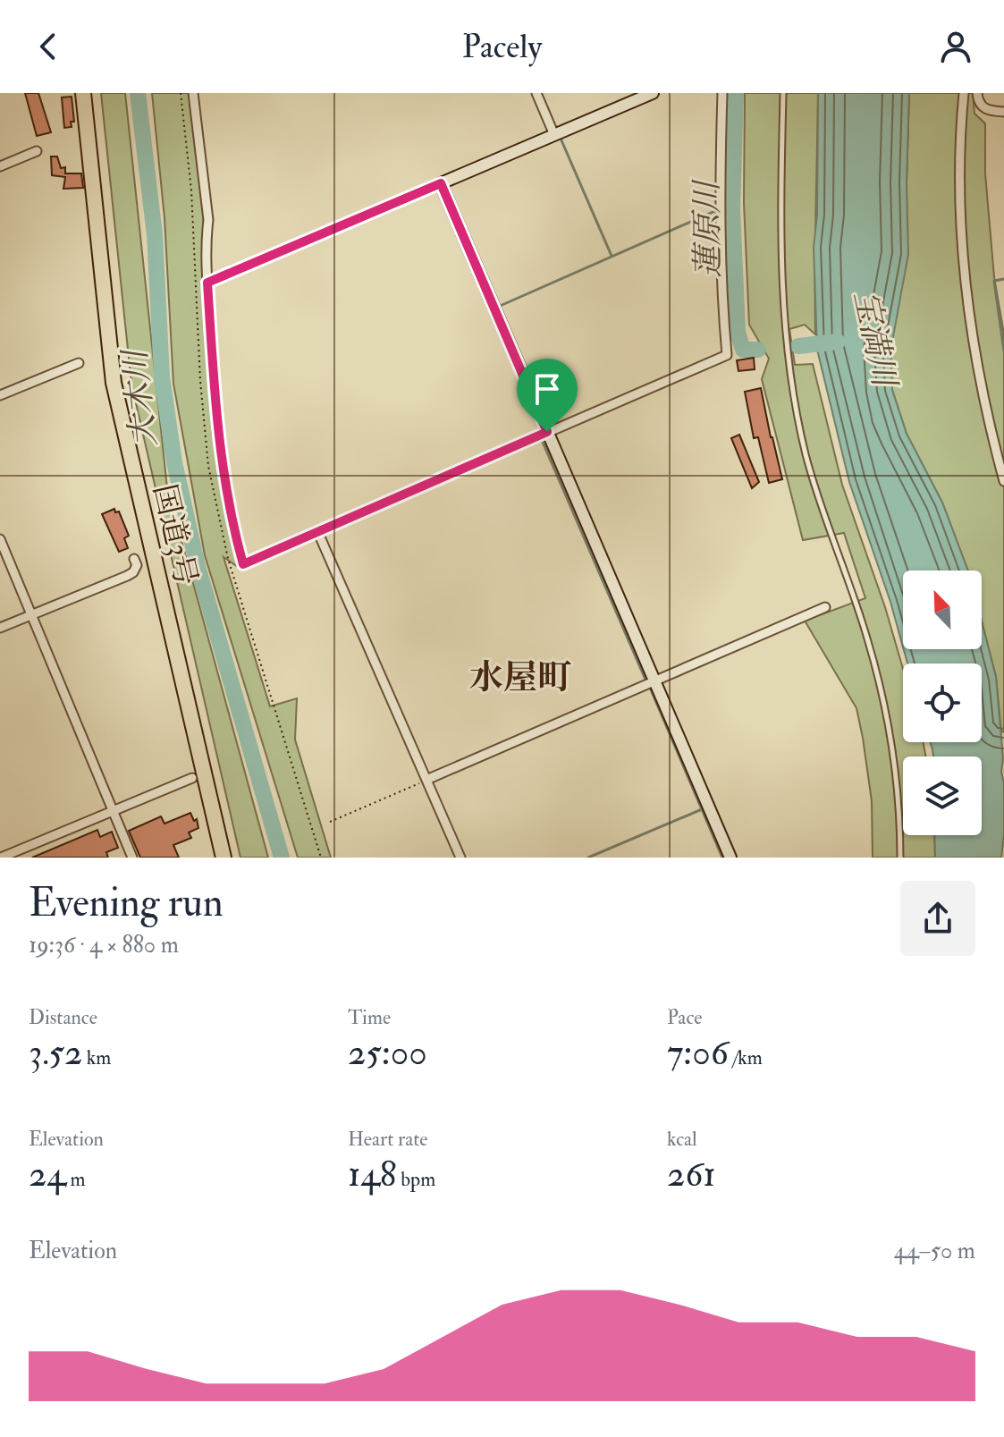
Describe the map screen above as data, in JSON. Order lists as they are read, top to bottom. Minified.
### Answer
{"streets":{"highway":["国道3号"]},"districts":["水屋町"],"water":["蓮原川","宝満川","大木川"],"north":"top left","page":{"header":"Pacely","heading":["Evening run","19:36 · 4 × 880 m"],"stats":[["Distance","3.52 km"],["Time","25:00"],["Pace","7:06 /km"],["Elevation","24 m"],["Heart rate","148 bpm"],["kcal","261"]],"chart":["Elevation","44–50 m"]}}
